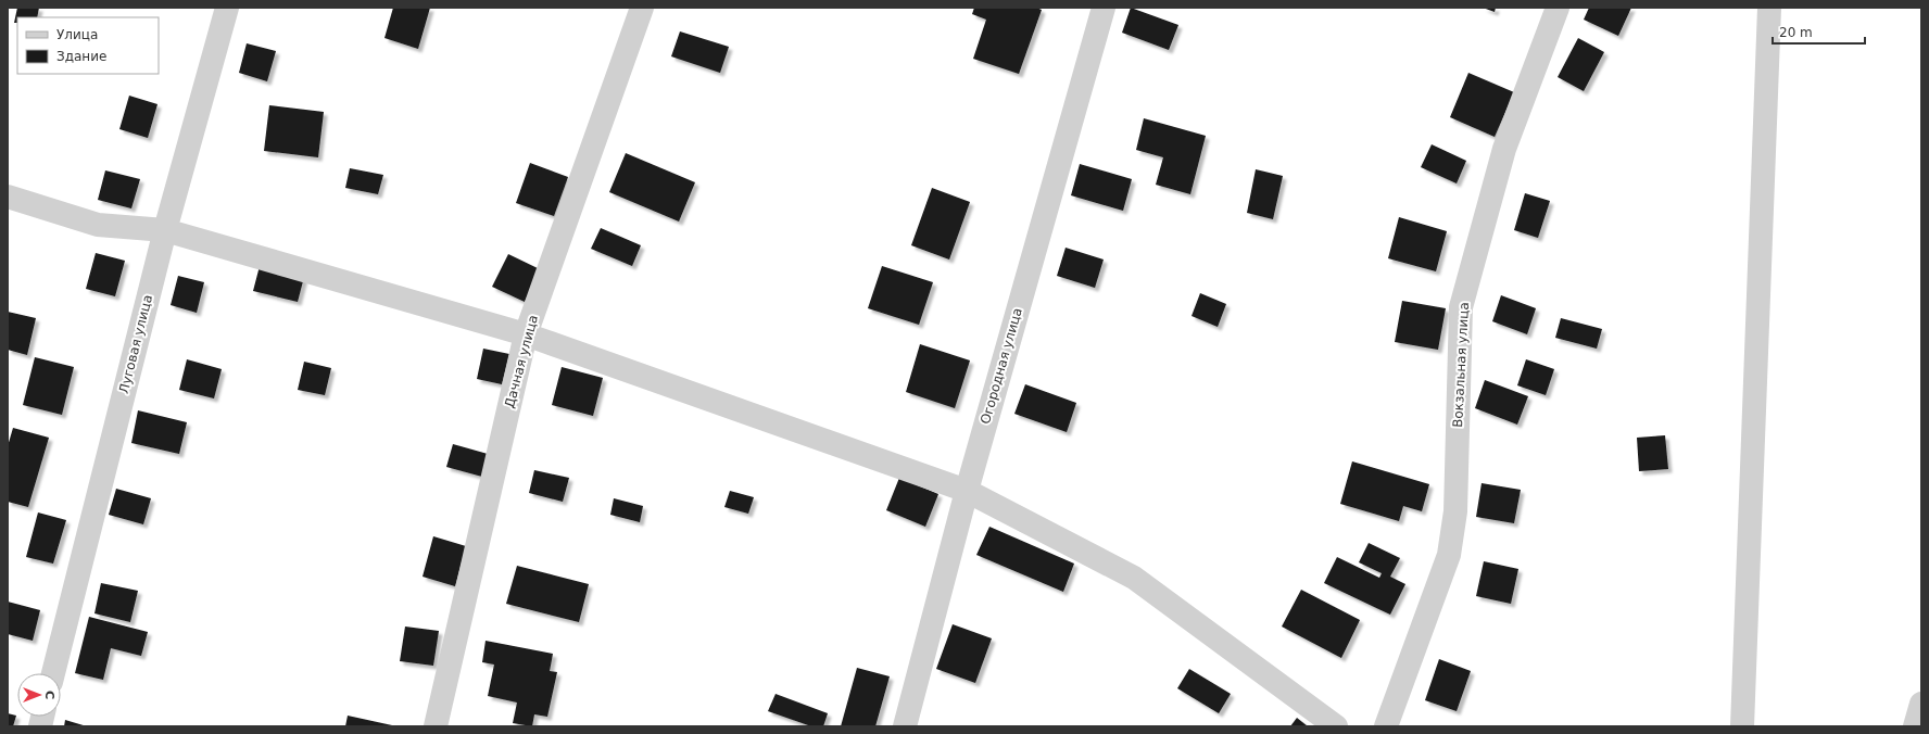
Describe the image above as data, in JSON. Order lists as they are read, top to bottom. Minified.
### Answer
{"streets":{"street":["Луговая улица","Дачная улица","Вокзальная улица","Огородная улица"]},"legend":["Улица","Здание"],"scale_bar":"20 m","north":"right"}
